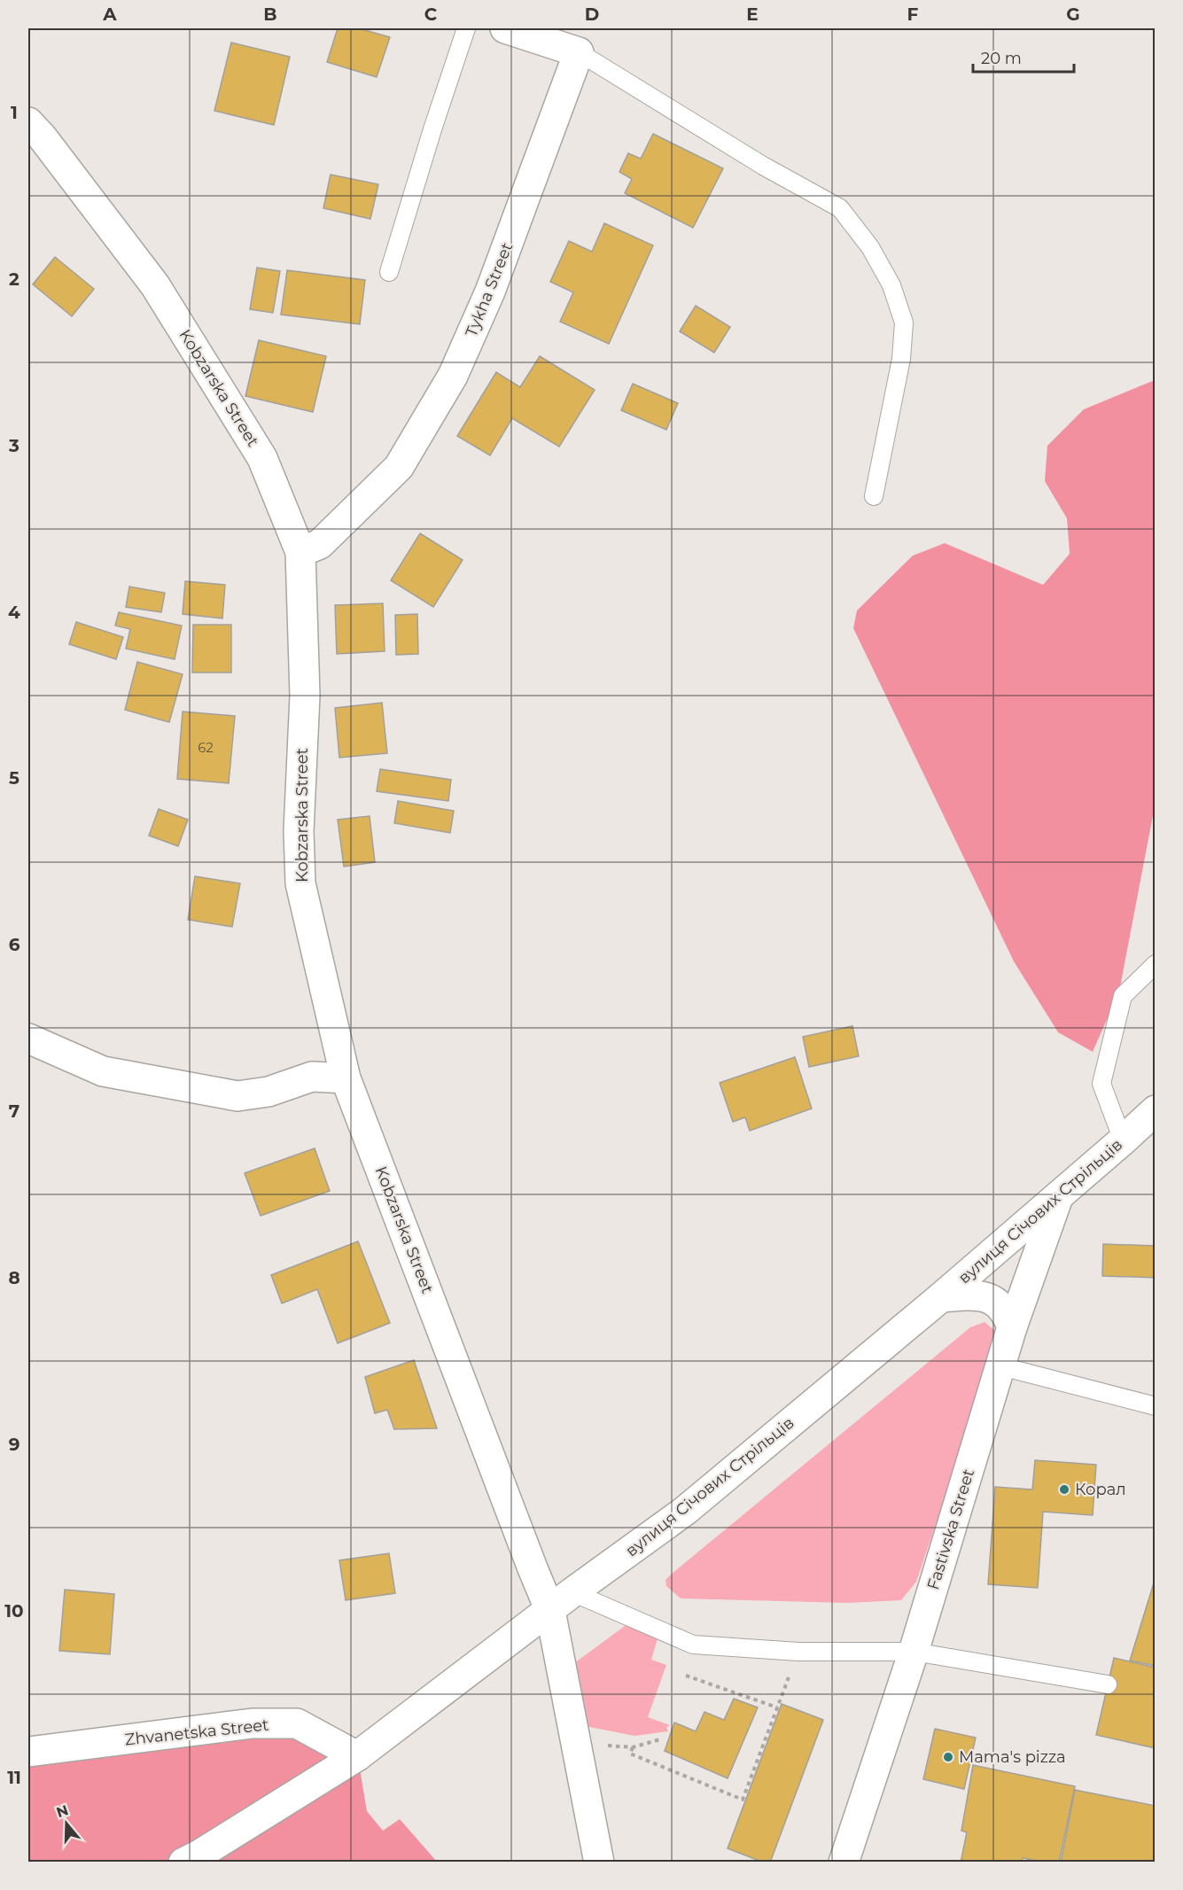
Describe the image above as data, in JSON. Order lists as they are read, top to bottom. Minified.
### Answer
{"streets":{"street":["Tykha Street","Kobzarska Street","вулиця Січових Стрільців","Fastivska Street","Zhvanetska Street"]},"crossings":[["Tykha Street","Kobzarska Street"],["Kobzarska Street","вулиця Січових Стрільців"],["вулиця Січових Стрільців","Fastivska Street"],["вулиця Січових Стрільців","Zhvanetska Street"]],"places":["Корал","Mama's pizza"],"house_numbers":["62"],"scale_bar":"20 m","north":"top","grid":{"columns":["A","B","C","D","E","F","G"],"rows":["1","2","3","4","5","6","7","8","9","10","11"]}}
